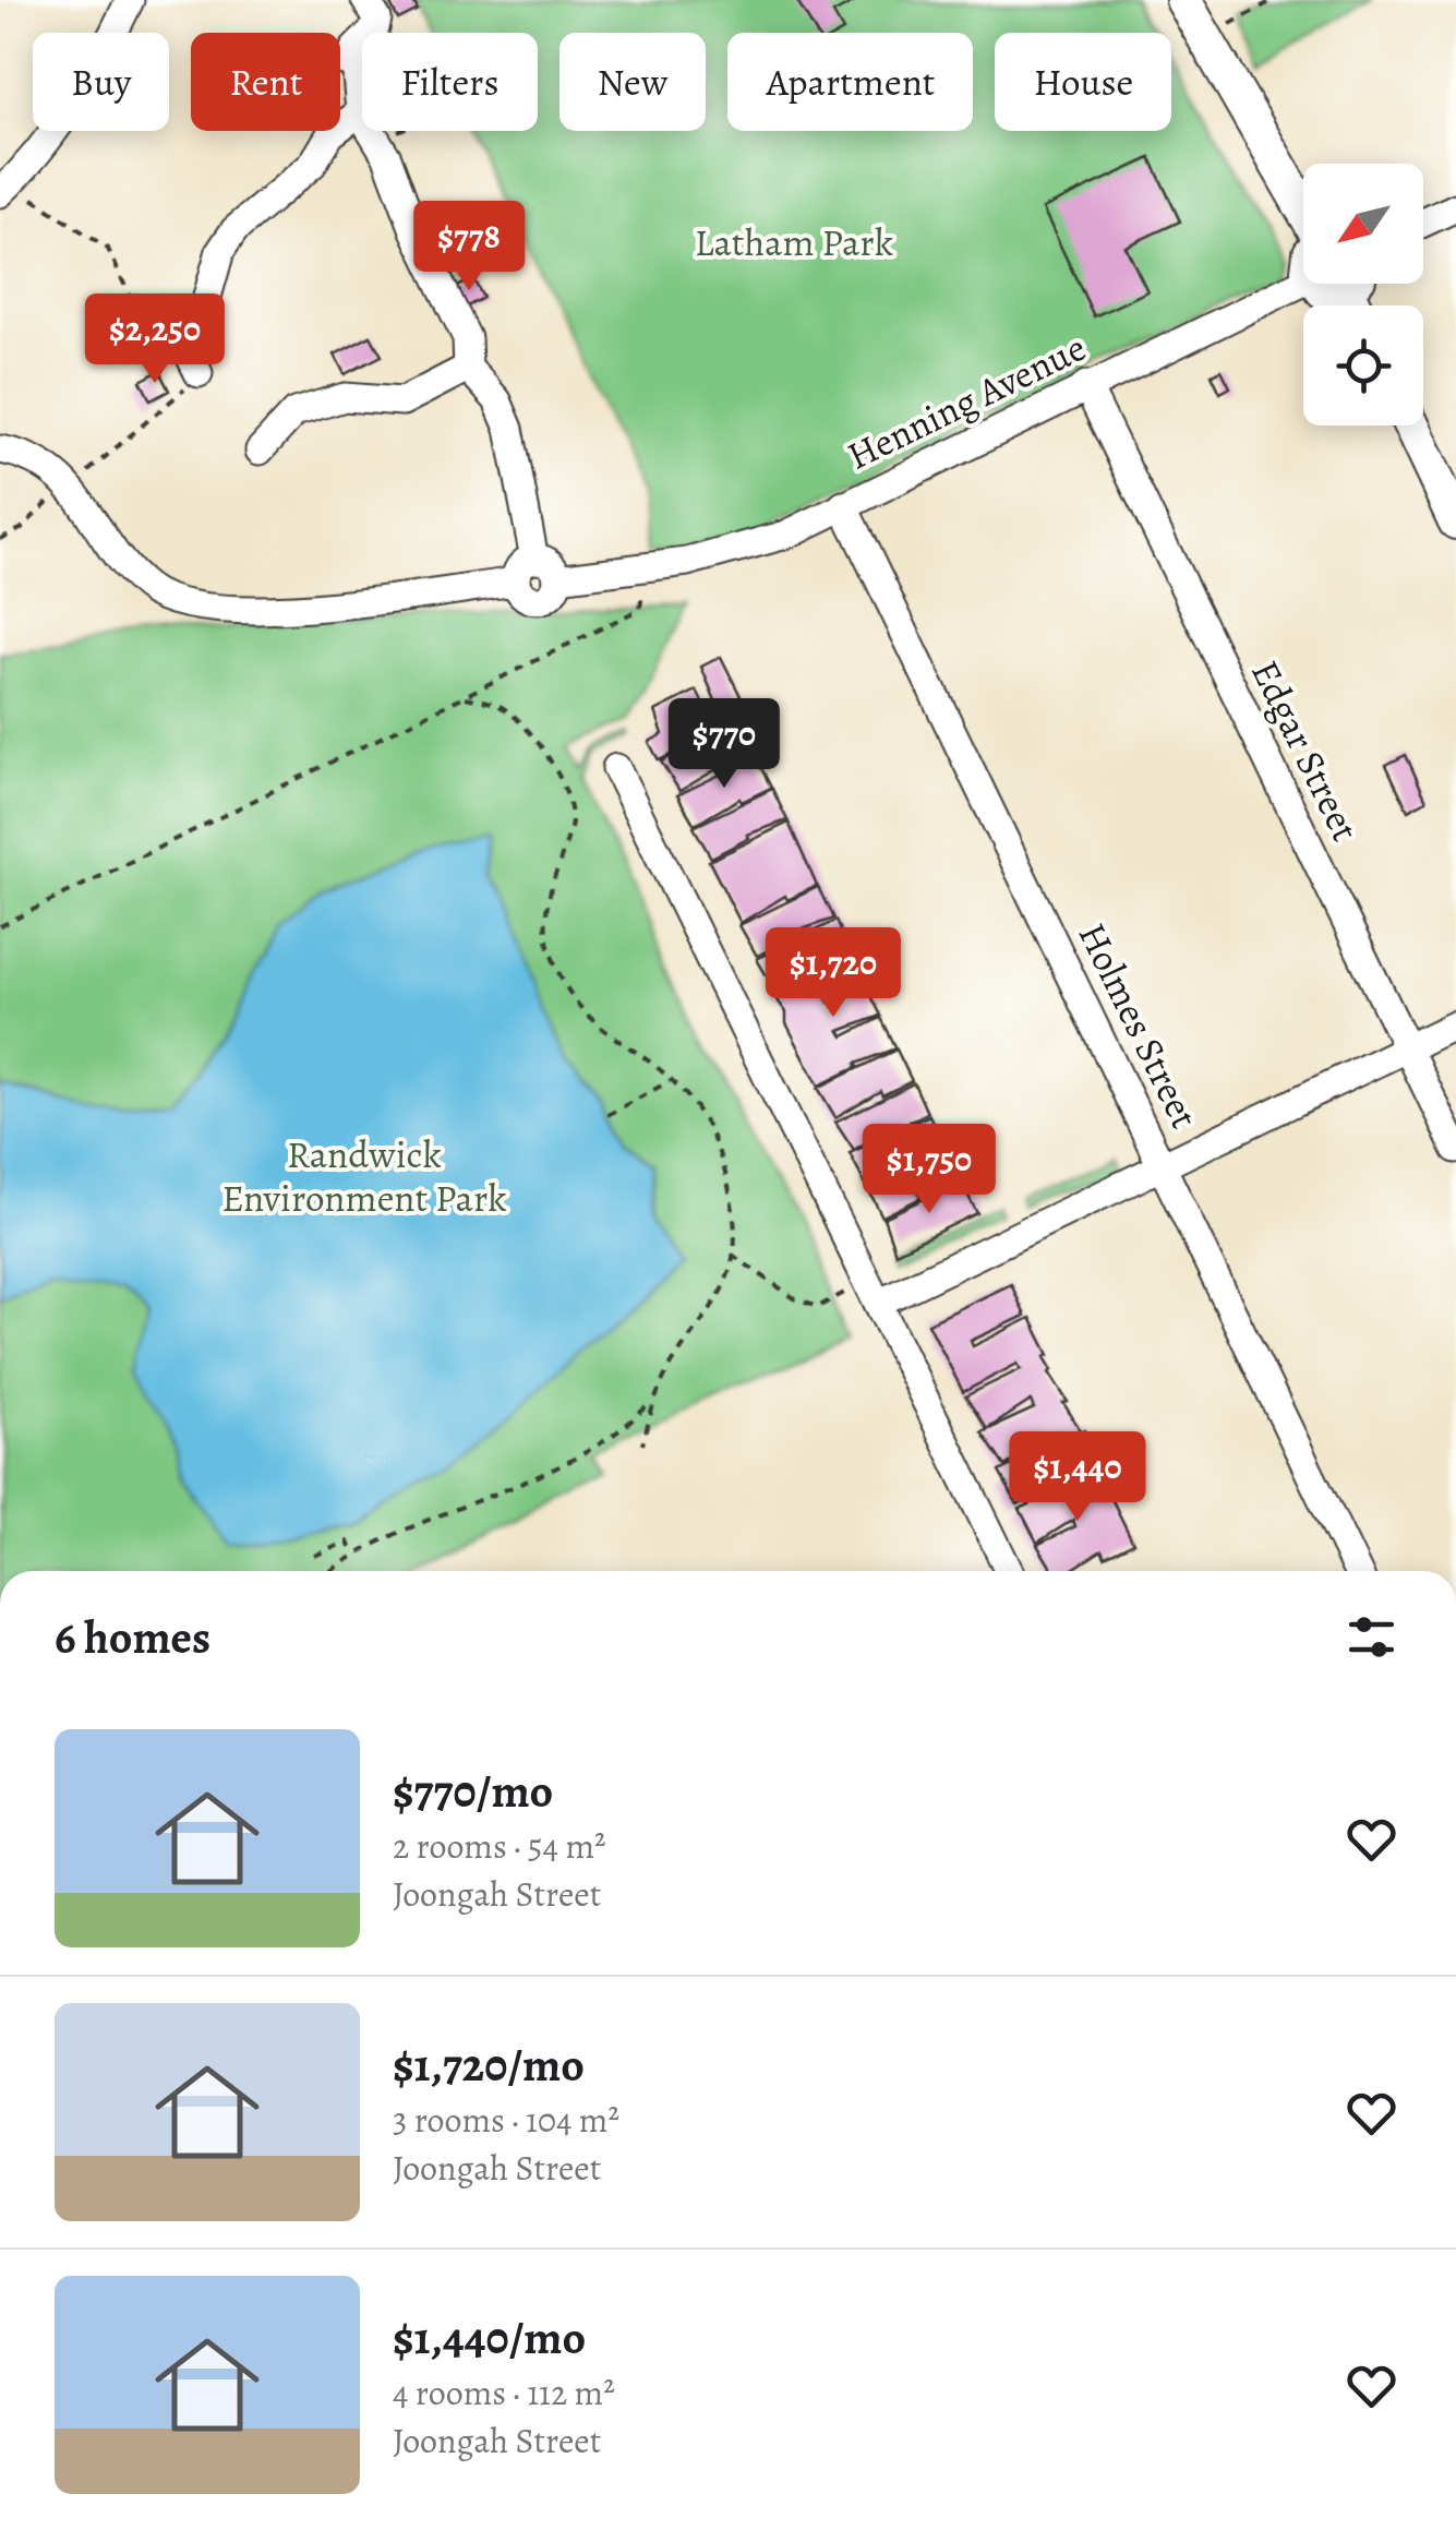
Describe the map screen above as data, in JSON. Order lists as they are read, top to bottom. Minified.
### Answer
{"streets":{"street":["Henning Avenue","Edgar Street","Holmes Street"]},"crossings":[["Henning Avenue","Edgar Street"],["Henning Avenue","Holmes Street"]],"parks":["Latham Park","Randwick Environment Park"],"north":"bottom left","page":{"chip":["Buy","Rent","Filters","New","Apartment","House"],"price":["$778","$2,250","$770","$1,720","$1,750","$1,440"],"heading":"6 homes","list":[{"name":"$770/mo","note":"2 rooms · 54 m² · Joongah Street"},{"name":"$1,720/mo","note":"3 rooms · 104 m² · Joongah Street"},{"name":"$1,440/mo","note":"4 rooms · 112 m² · Joongah Street"}]}}
